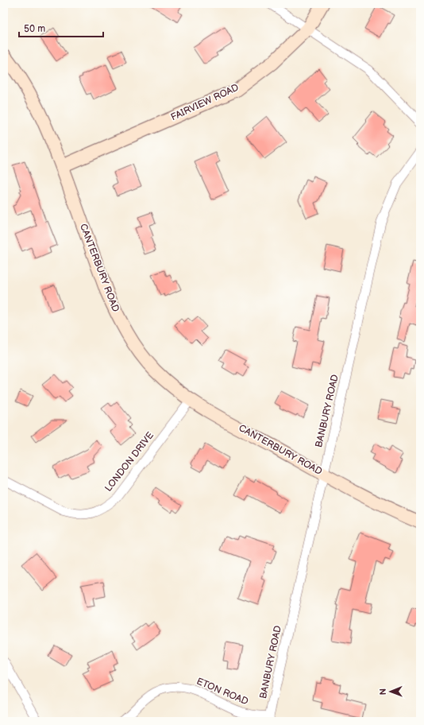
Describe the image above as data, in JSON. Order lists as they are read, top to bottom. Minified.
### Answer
{"streets":{"street":["FAIRVIEW ROAD","CANTERBURY ROAD","BANBURY ROAD","LONDON DRIVE","ETON ROAD"]},"crossings":[["FAIRVIEW ROAD","CANTERBURY ROAD"],["CANTERBURY ROAD","BANBURY ROAD"],["CANTERBURY ROAD","LONDON DRIVE"],["BANBURY ROAD","ETON ROAD"]],"scale_bar":"50 m","north":"left"}
